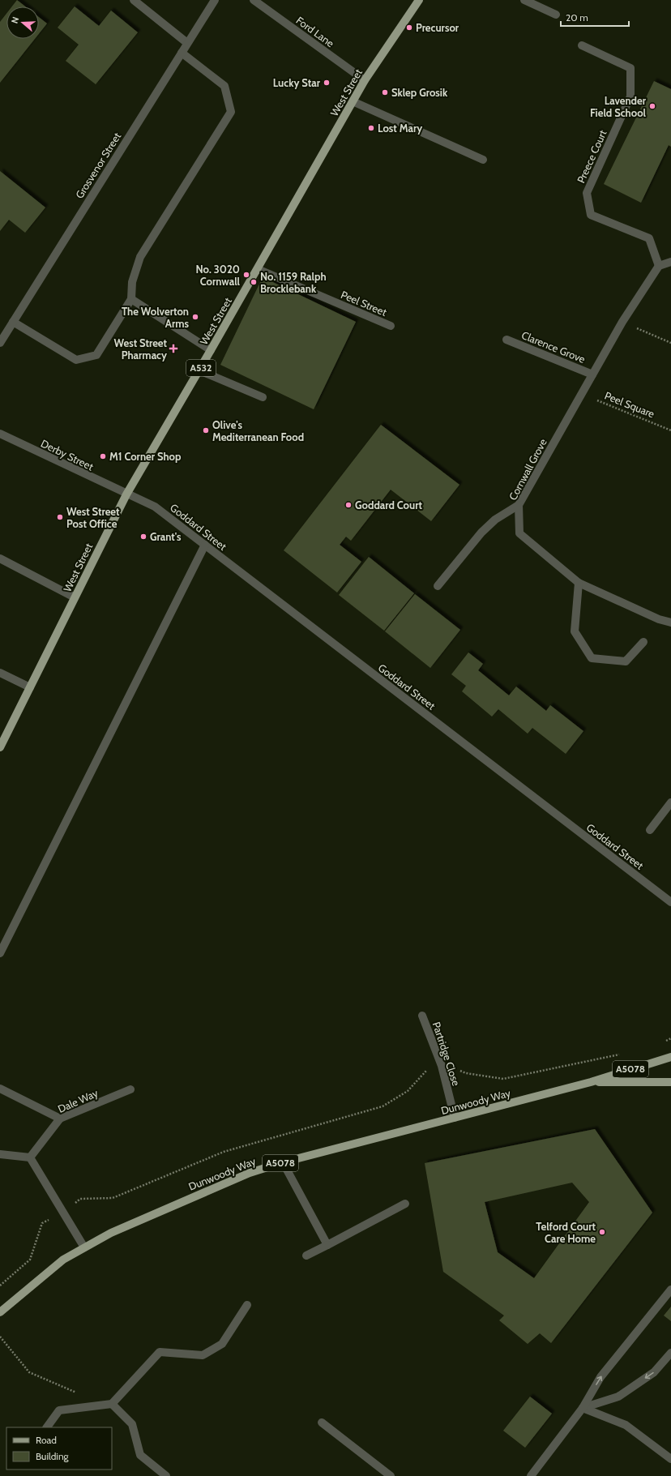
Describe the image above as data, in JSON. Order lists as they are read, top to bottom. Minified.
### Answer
{"streets":{"main road":["West Street","A532","A5078","Dunwoody Way"],"street":["Ford Lane","Preece Court","Grosvenor Street","Peel Street","Clarence Grove","Derby Street","Cornwall Grove","Goddard Street","Partridge Close","Dale Way"],"path":["Peel Square"]},"crossings":[["Ford Lane","West Street"],["West Street","Peel Street"],["West Street","Derby Street"],["West Street","Goddard Street"],["Preece Court","Cornwall Grove"],["Clarence Grove","Cornwall Grove"],["Peel Square","Cornwall Grove"],["Derby Street","Goddard Street"],["Partridge Close","Dunwoody Way"]],"places":{"other":["Precursor","Lucky Star","Sklep Grosik","Lavender Field School","Lost Mary","No. 3020 Cornwall","No. 1159 Ralph Brocklebank","The Wolverton Arms","Olive's Mediterranean Food","M1 Corner Shop","Goddard Court","West Street Post Office","Grant's","Telford Court Care Home"],"health":["West Street Pharmacy"]},"legend":["Road","Building"],"scale_bar":"20 m","north":"left"}
